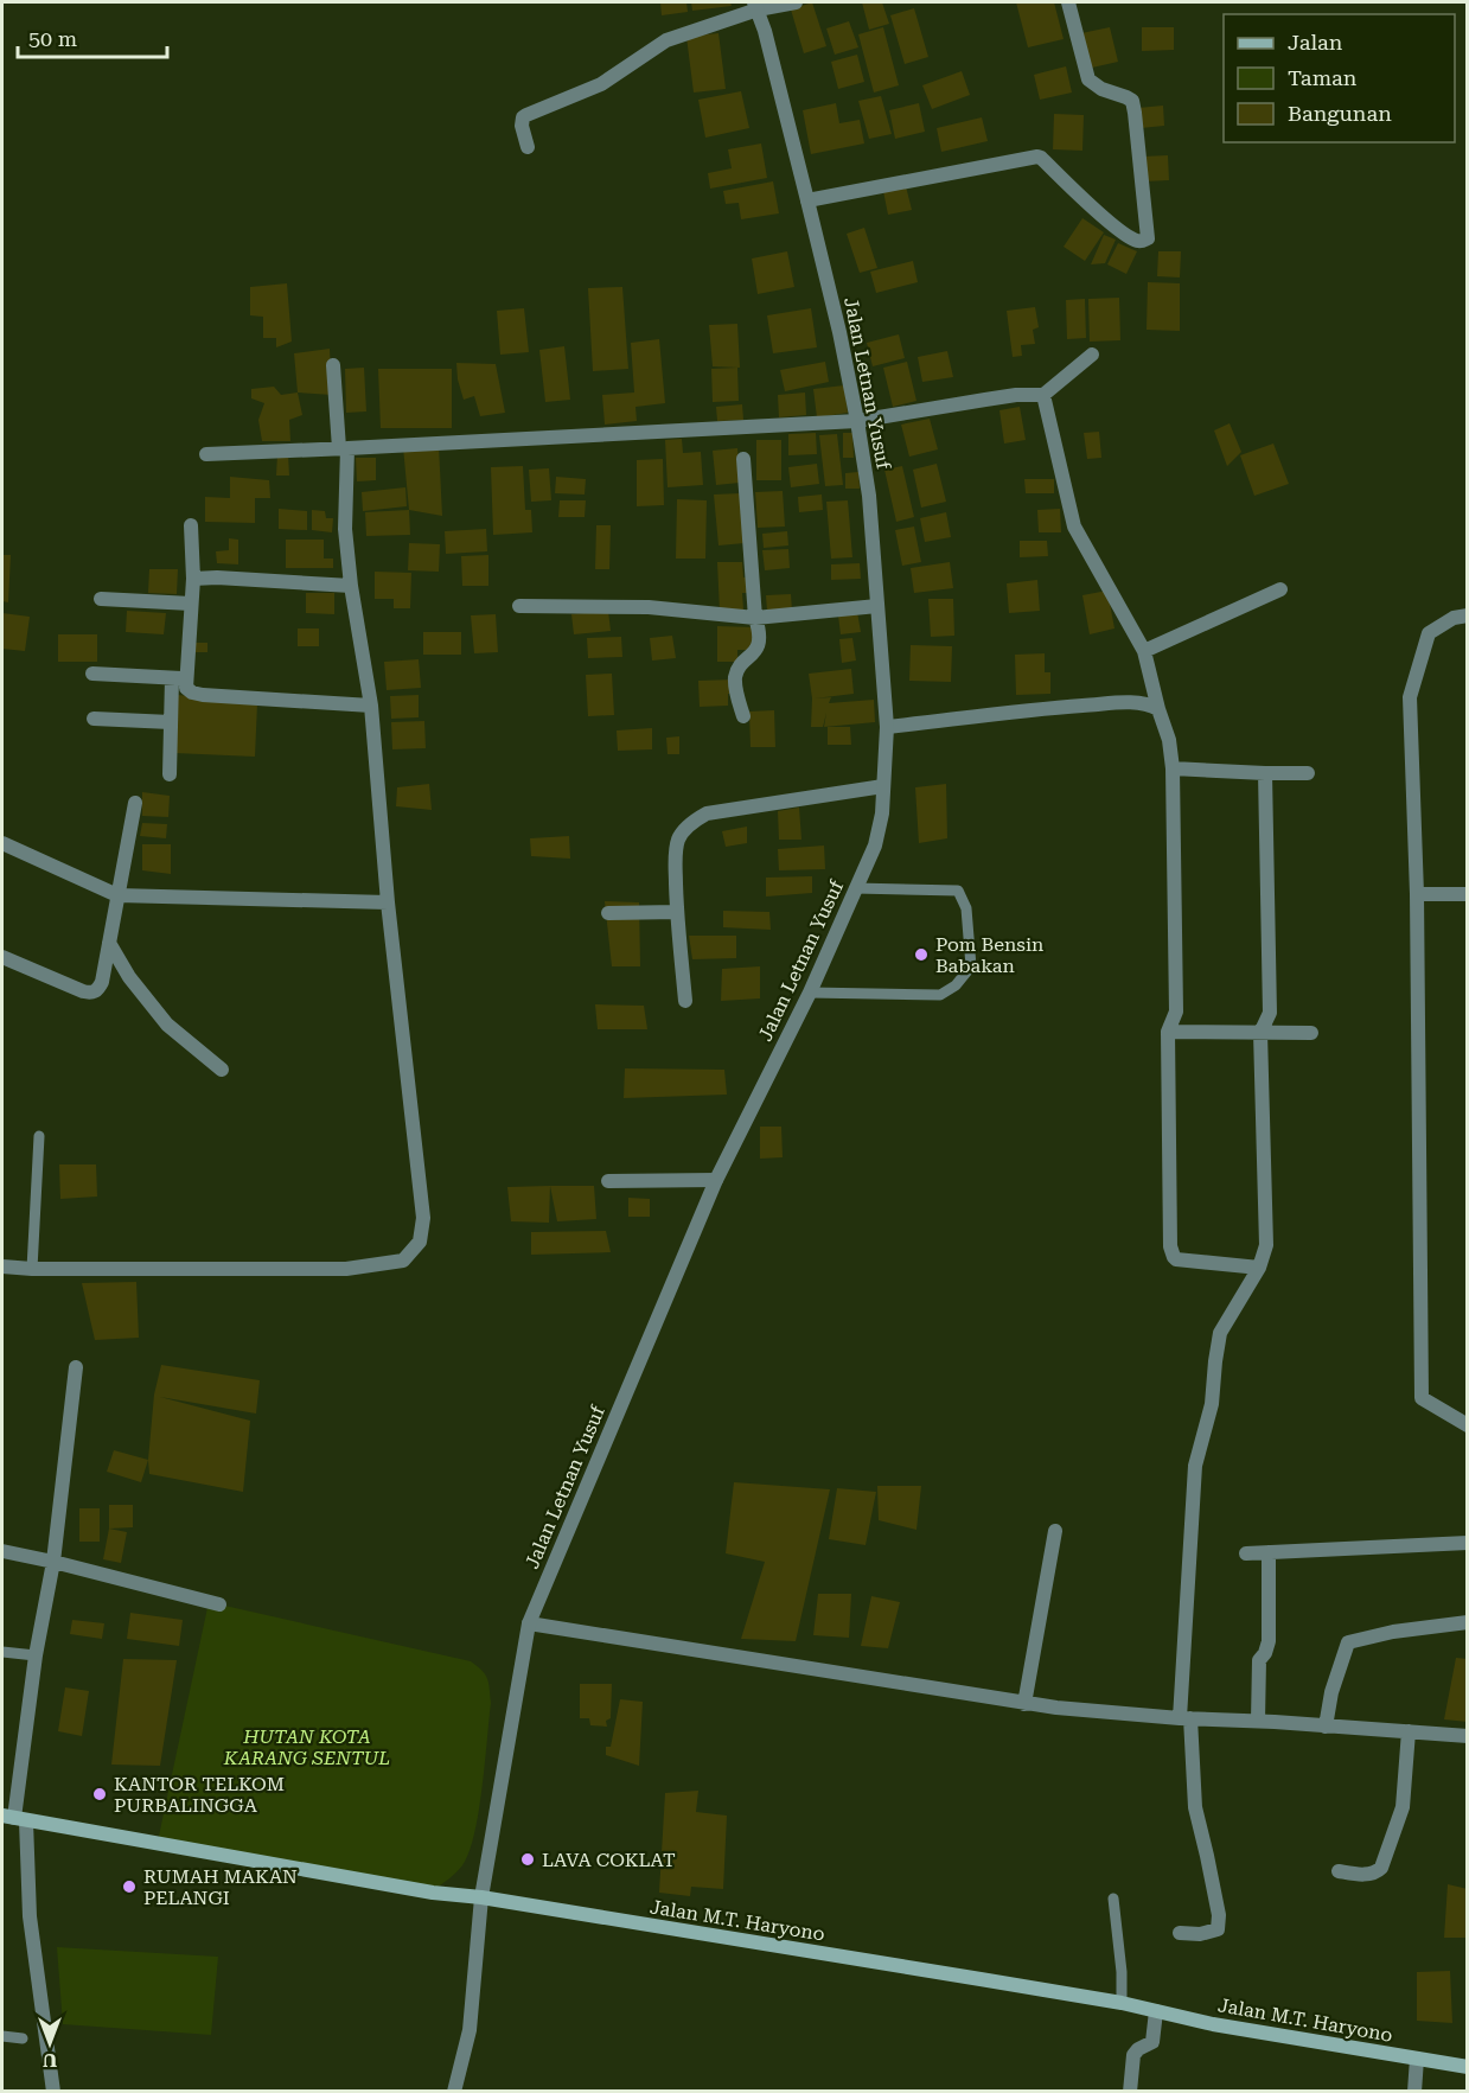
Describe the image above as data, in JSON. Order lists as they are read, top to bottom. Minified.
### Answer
{"streets":{"main road":["Jalan M.T. Haryono"],"street":["Jalan Letnan Yusuf"]},"crossings":[["Jalan Letnan Yusuf","Jalan M.T. Haryono"]],"parks":["HUTAN KOTA KARANG SENTUL"],"places":["Pom Bensin Babakan","KANTOR TELKOM PURBALINGGA","LAVA COKLAT","RUMAH MAKAN PELANGI"],"legend":["Jalan","Taman","Bangunan"],"scale_bar":"50 m","north":"bottom"}
